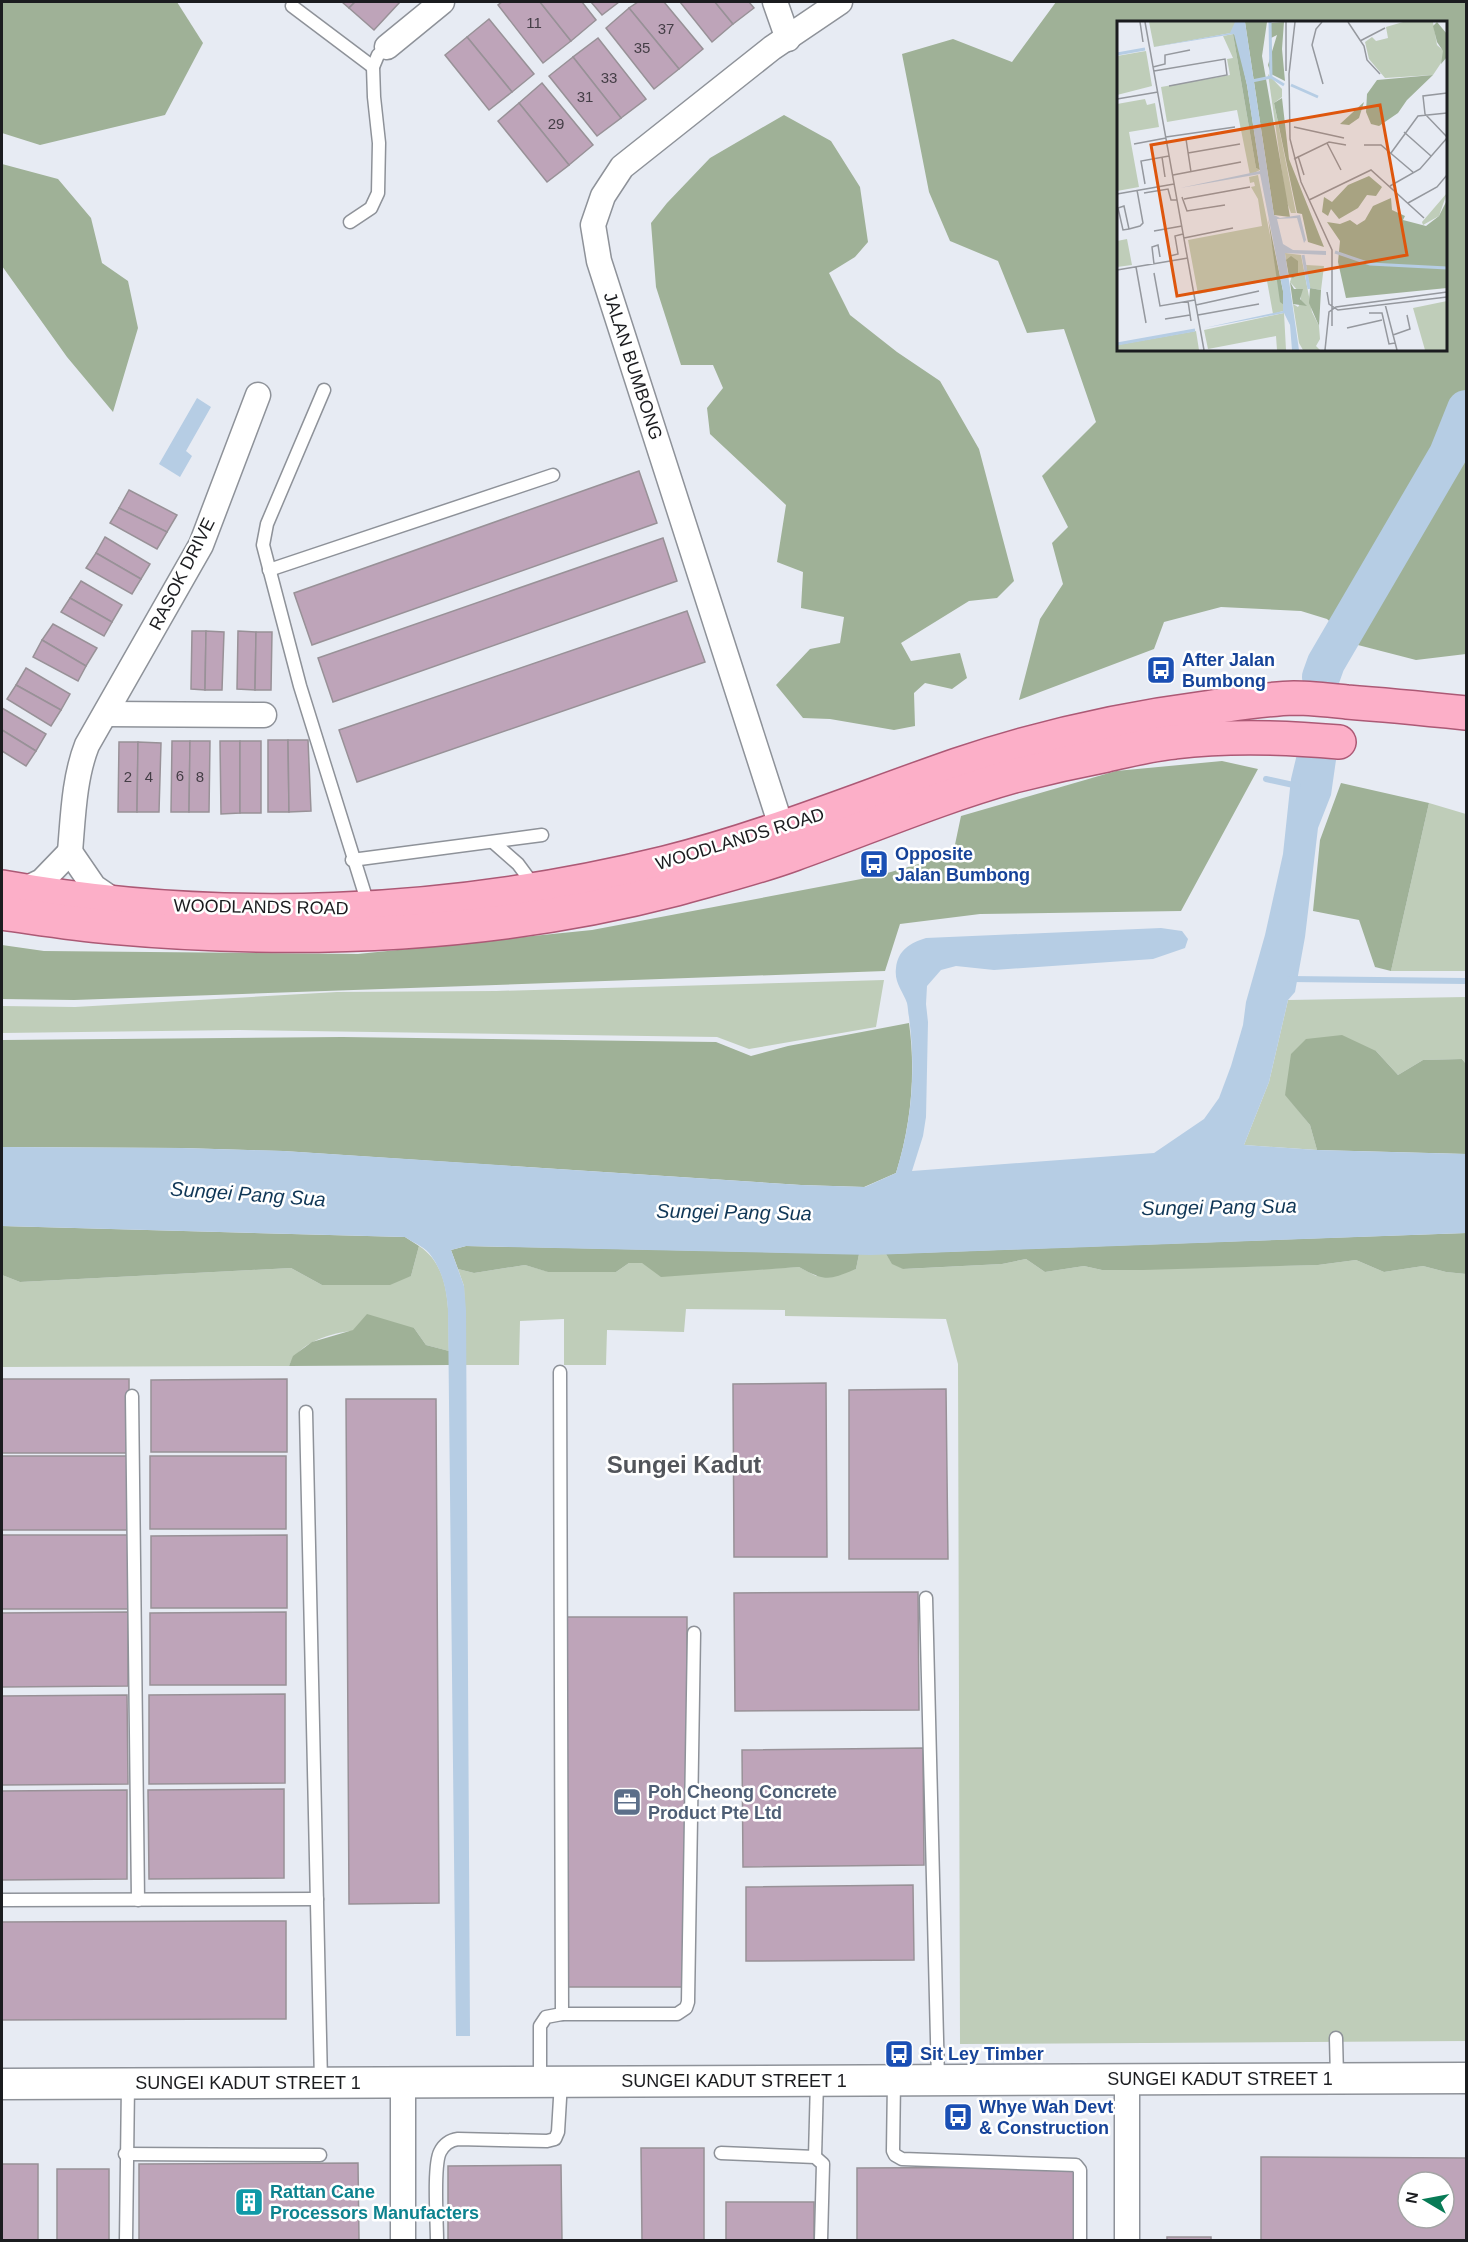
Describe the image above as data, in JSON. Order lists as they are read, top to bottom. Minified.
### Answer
{"streets":{"main road":["WOODLANDS ROAD"],"street":["JALAN BUMBONG","RASOK DRIVE","SUNGEI KADUT STREET 1"]},"crossings":[["JALAN BUMBONG","WOODLANDS ROAD"]],"districts":["Sungei Kadut"],"water":["Sungei Pang Sua"],"places":{"bus stop":["After Jalan Bumbong","Opposite Jalan Bumbong","Sit Ley Timber","Whye Wah Devt & Construction"],"office":["Poh Cheong Concrete Product Pte Ltd"],"building":["Rattan Cane Processors Manufacters"]},"house_numbers":["11","37","35","33","31","29","6","2","4","8"],"north":"left"}
